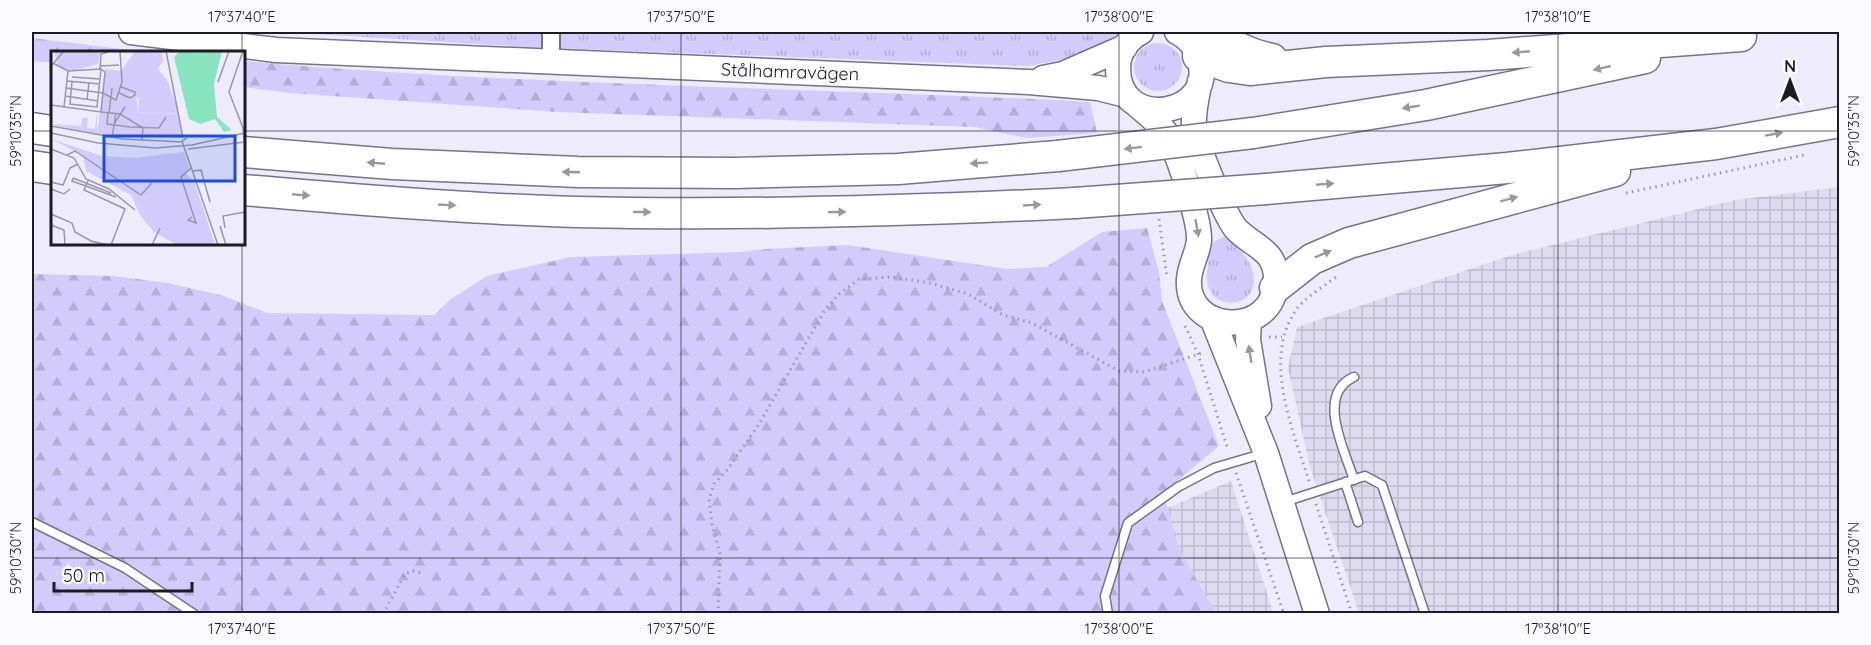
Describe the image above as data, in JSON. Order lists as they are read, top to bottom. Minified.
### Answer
{"streets":{"main road":["Stålhamravägen"]},"scale_bar":"50 m","north":"top","coordinates":["17°37'40\"E","17°37'50\"E","17°38'00\"E","17°38'10\"E","59°10'35\"N","59°10'30\"N"]}
